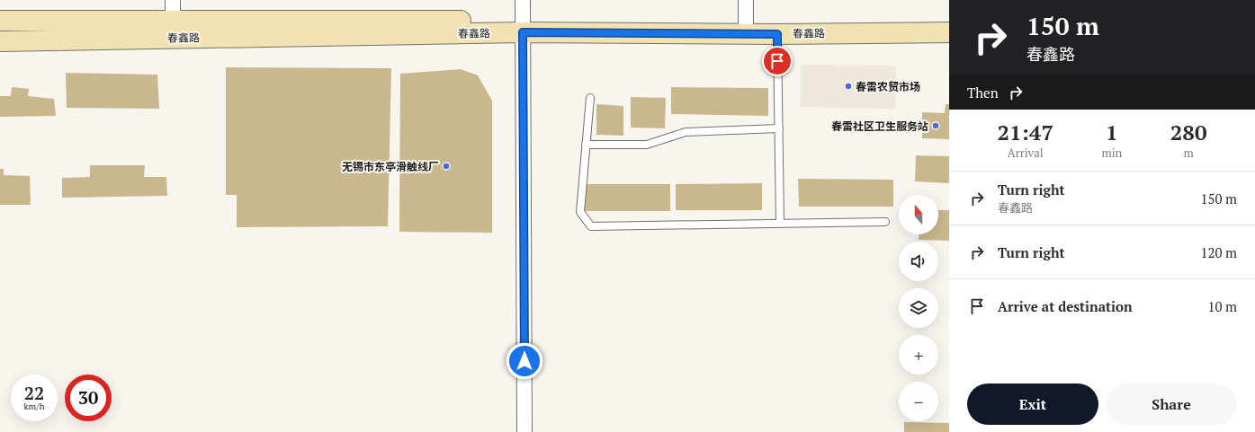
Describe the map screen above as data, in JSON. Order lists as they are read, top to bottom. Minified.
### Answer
{"streets":{"main road":["春鑫路"]},"places":["春雷农贸市场","春雷社区卫生服务站","无锡市东亭滑触线厂"],"north":"top","page":{"turn":["150 m","春鑫路"],"then":"Then","eta":["21:47","Arrival","1","min","280","m"],"list":[{"name":"Turn right","note":"春鑫路","value":"150 m"},{"name":"Turn right","value":"120 m"},{"name":"Arrive at destination","value":"10 m"}],"map_buttons":["+","−"],"speed":"22 km/h","limit":"30","buttons":["Exit","Share"]}}
